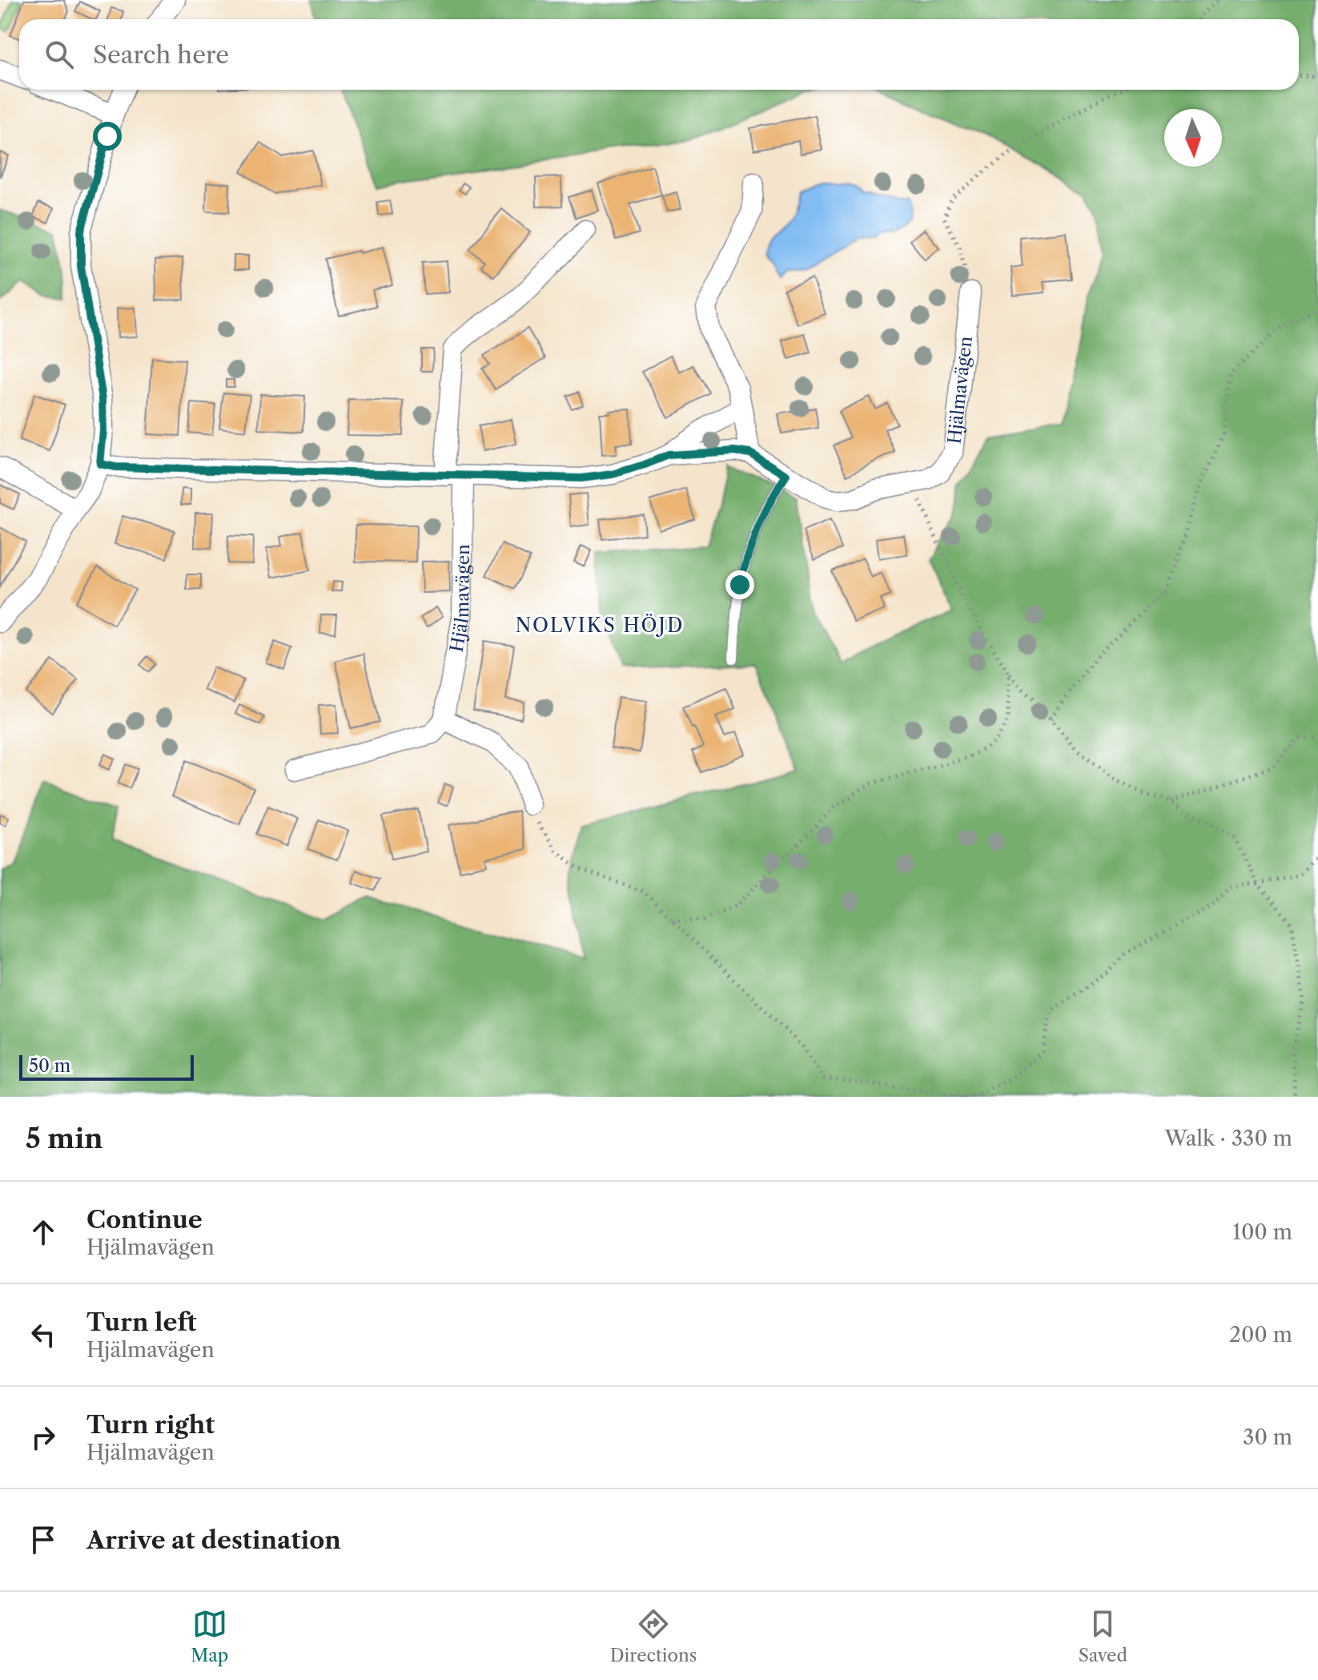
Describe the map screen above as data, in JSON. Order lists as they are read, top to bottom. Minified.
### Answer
{"streets":{"street":["Hjälmavägen"]},"districts":["NOLVIKS HÖJD"],"scale_bar":"50 m","north":"bottom","page":{"search":"Search here","scale":"50 m","heading":["5 min","Walk · 330 m"],"list":[["Continue","Hjälmavägen","100 m"],["Turn left","Hjälmavägen","200 m"],["Turn right","Hjälmavägen","30 m"],"Arrive at destination"],"nav":["Map","Directions","Saved"]}}
